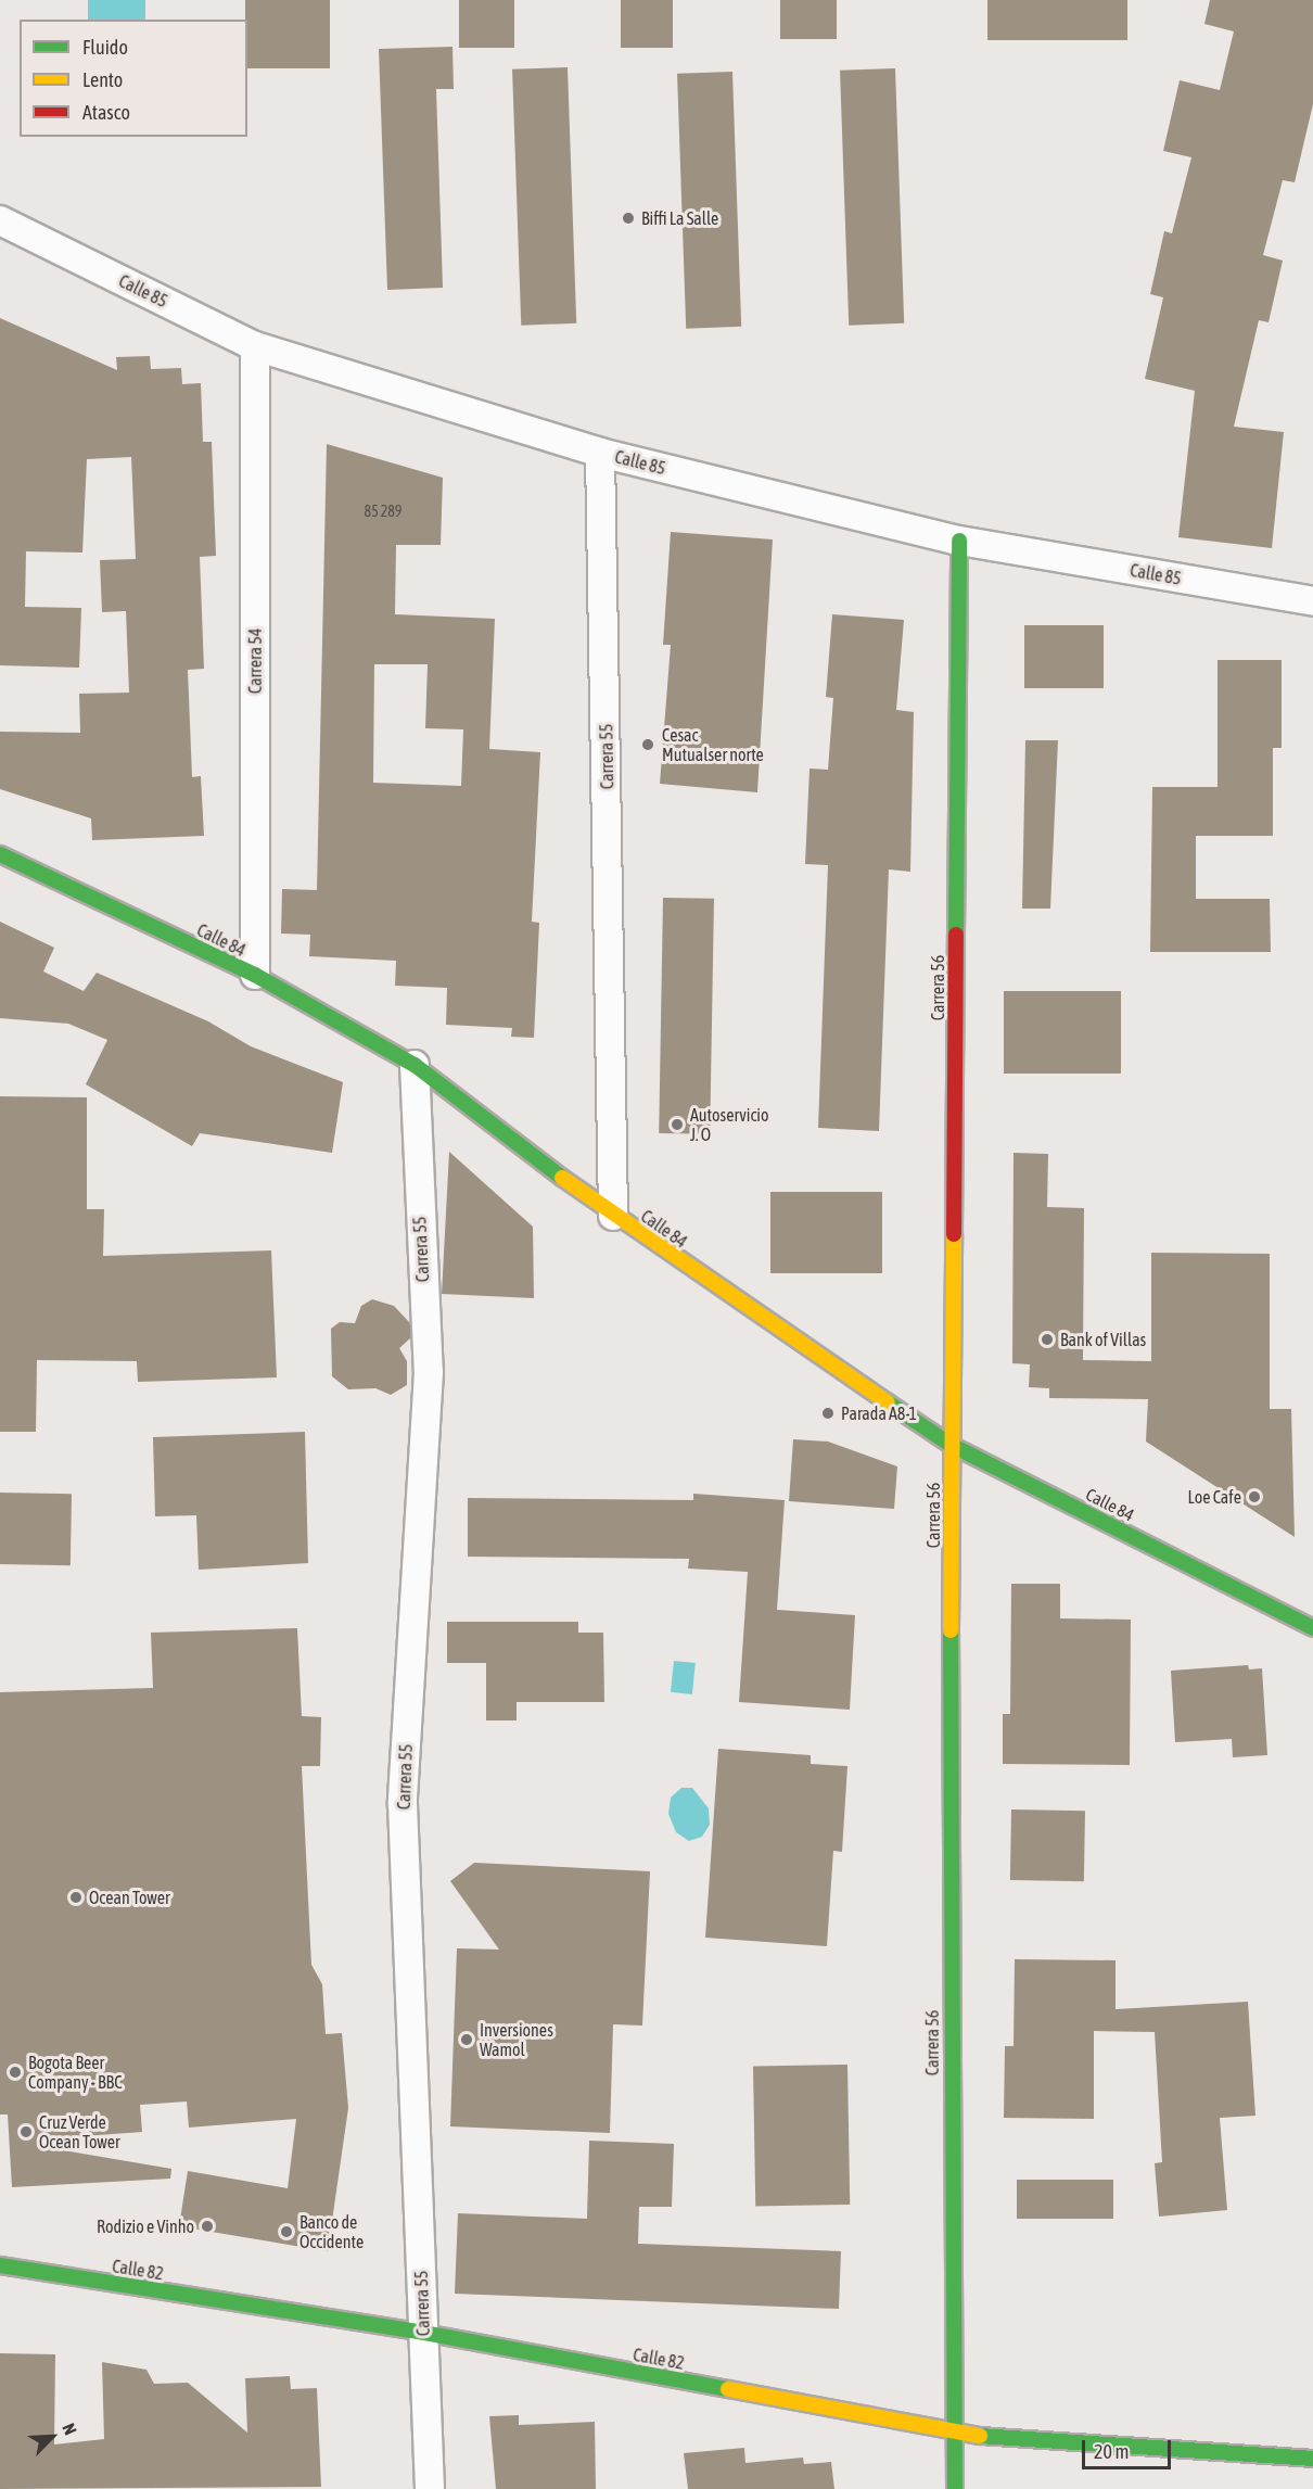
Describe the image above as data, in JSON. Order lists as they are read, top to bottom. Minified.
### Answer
{"streets":{"street":["Calle 85","Carrera 54","Carrera 55","Calle 84","Carrera 56","Calle 82"]},"crossings":[["Calle 85","Carrera 54"],["Calle 85","Carrera 55"],["Calle 85","Carrera 56"],["Carrera 54","Calle 84"],["Carrera 55","Calle 84"],["Carrera 55","Calle 82"],["Calle 84","Carrera 56"],["Carrera 56","Calle 82"]],"places":["Biffi La Salle","Cesac Mutualser norte","Autoservicio J. O","Bank of Villas","Parada A8-1","Loe Cafe","Ocean Tower","Inversiones Wamol","Bogota Beer Company - BBC","Cruz Verde Ocean Tower","Rodizio e Vinho","Banco de Occidente"],"house_numbers":["85 289"],"legend":["Fluido","Lento","Atasco"],"scale_bar":"20 m","north":"top right"}
